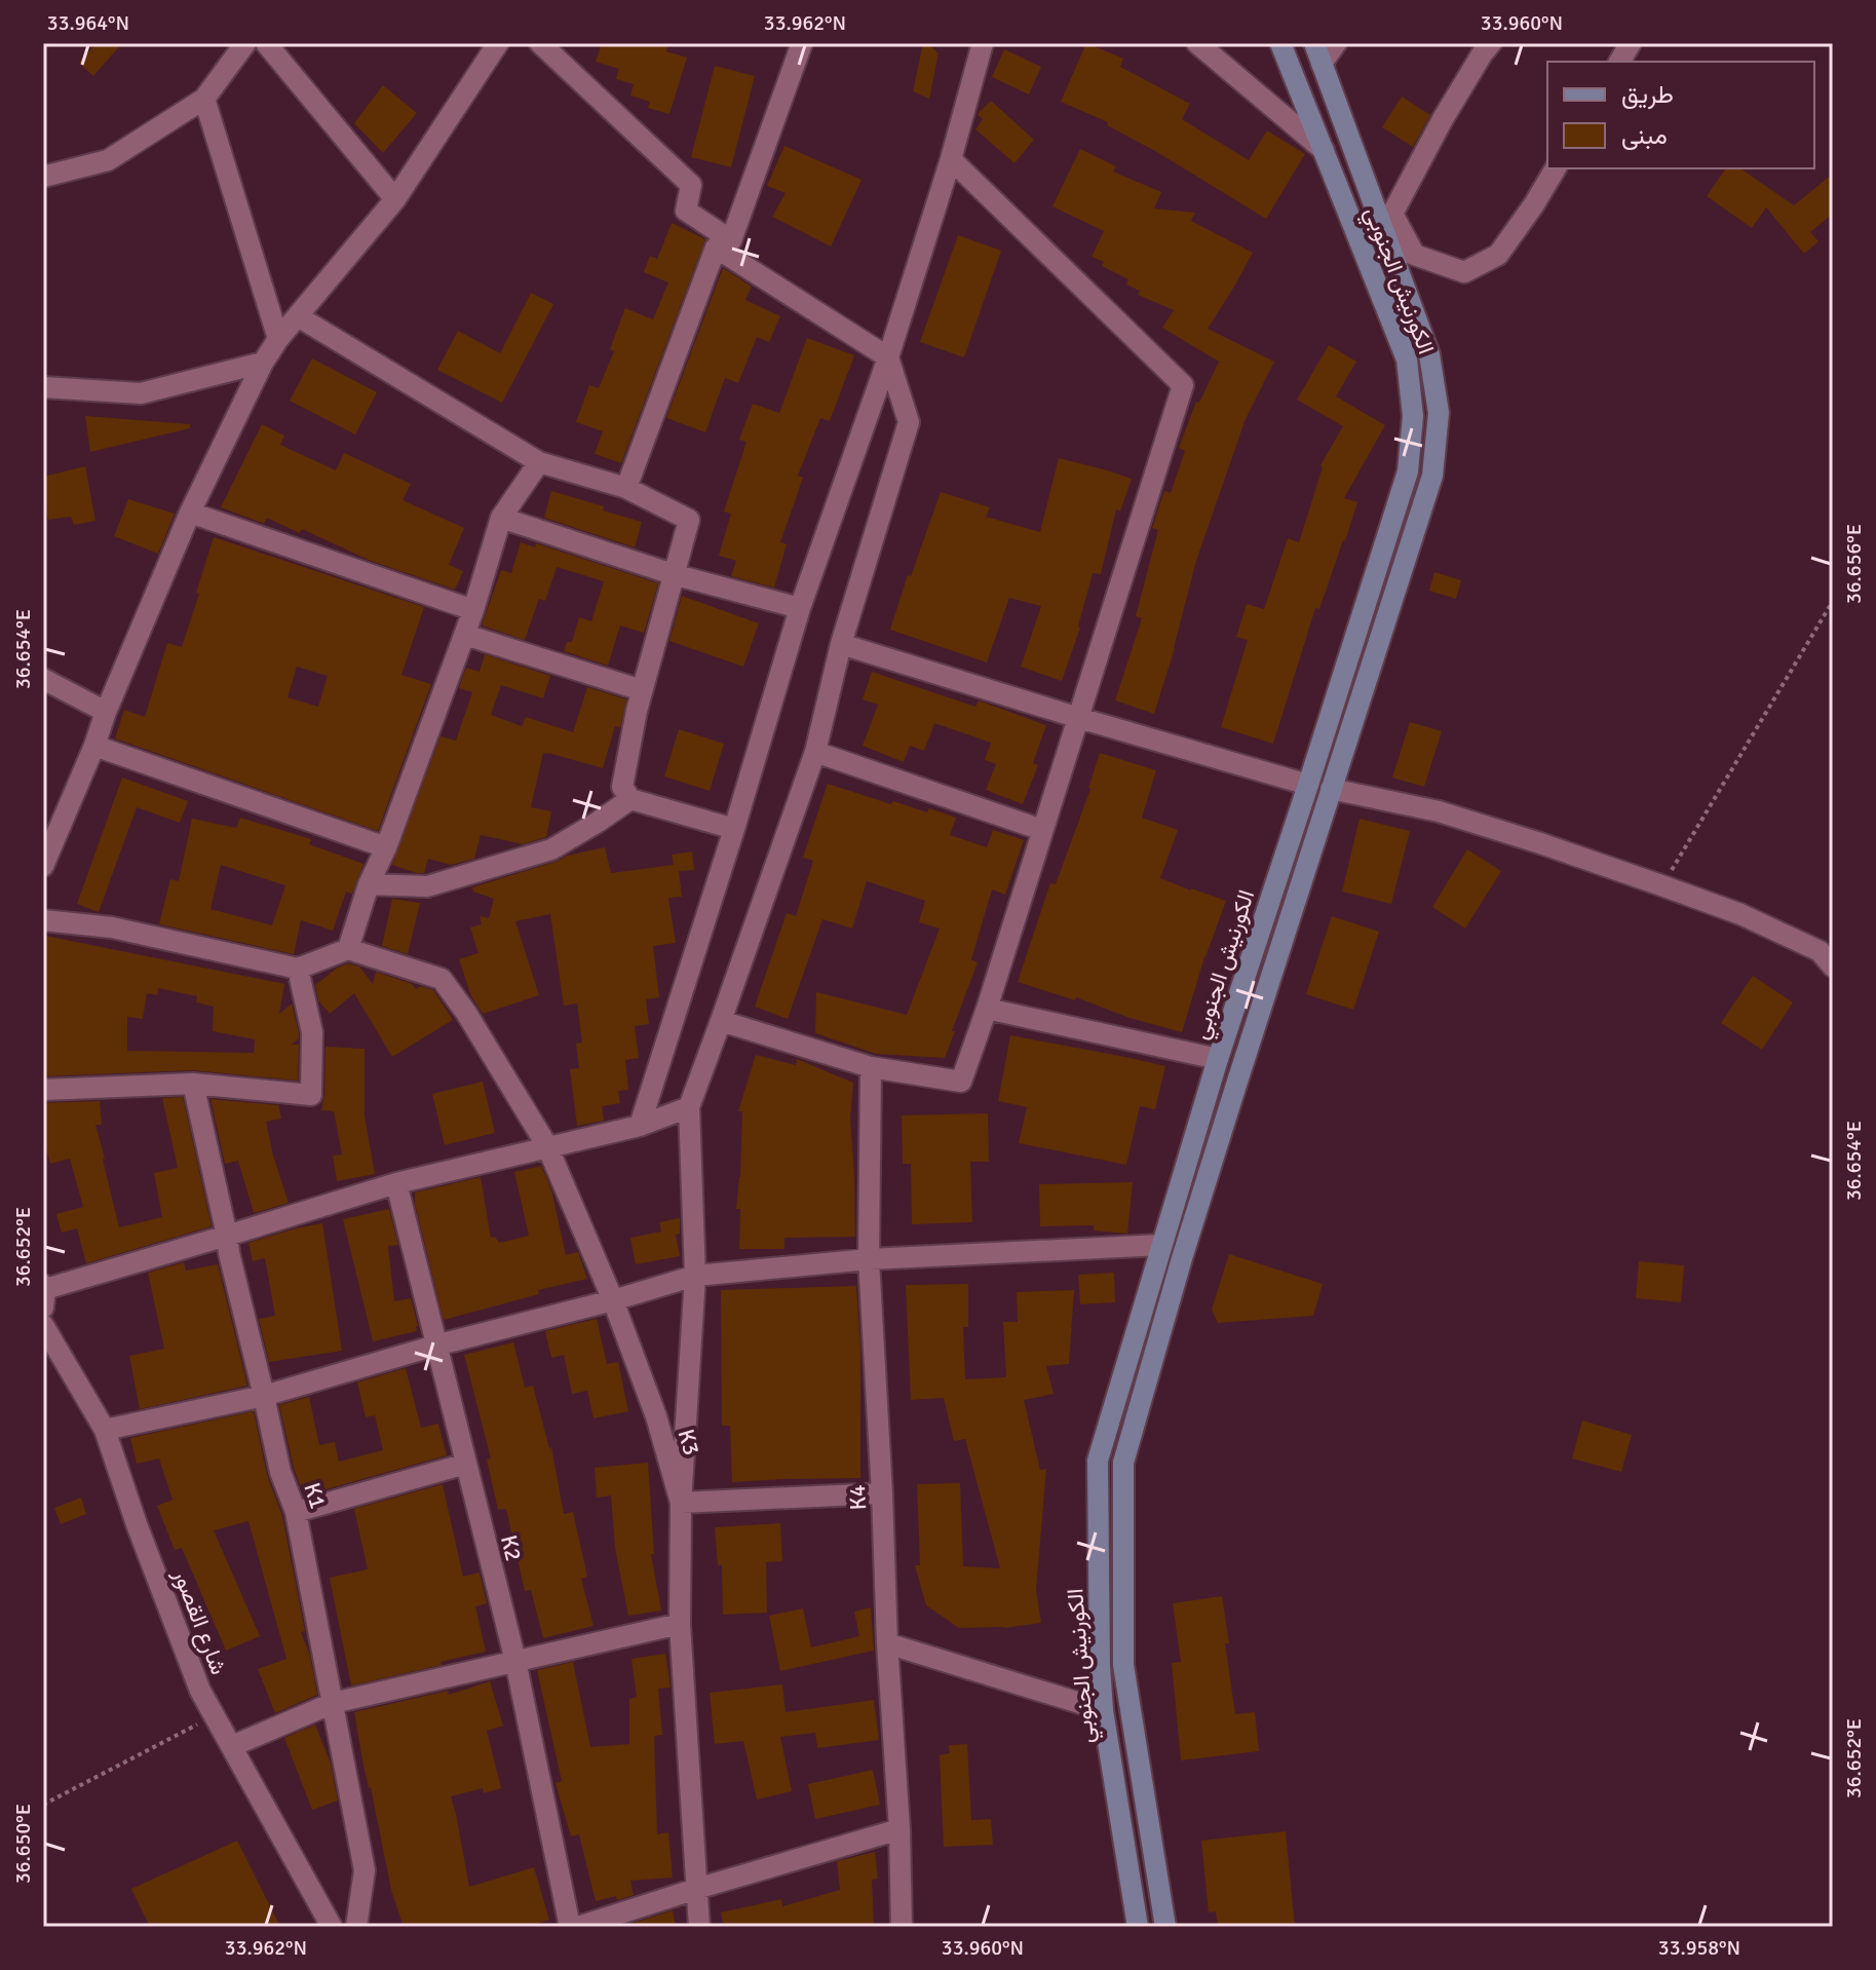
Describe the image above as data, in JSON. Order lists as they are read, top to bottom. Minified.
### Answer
{"streets":{"main road":["الكورنيش الجنوبي"],"street":["K3","K1","K4","K2","شارع القصور"]},"legend":["طريق","مبنى"],"coordinates":["33.964°N","33.962°N","33.960°N","36.656°E","36.654°E","36.652°E","36.650°E","33.958°N"]}
